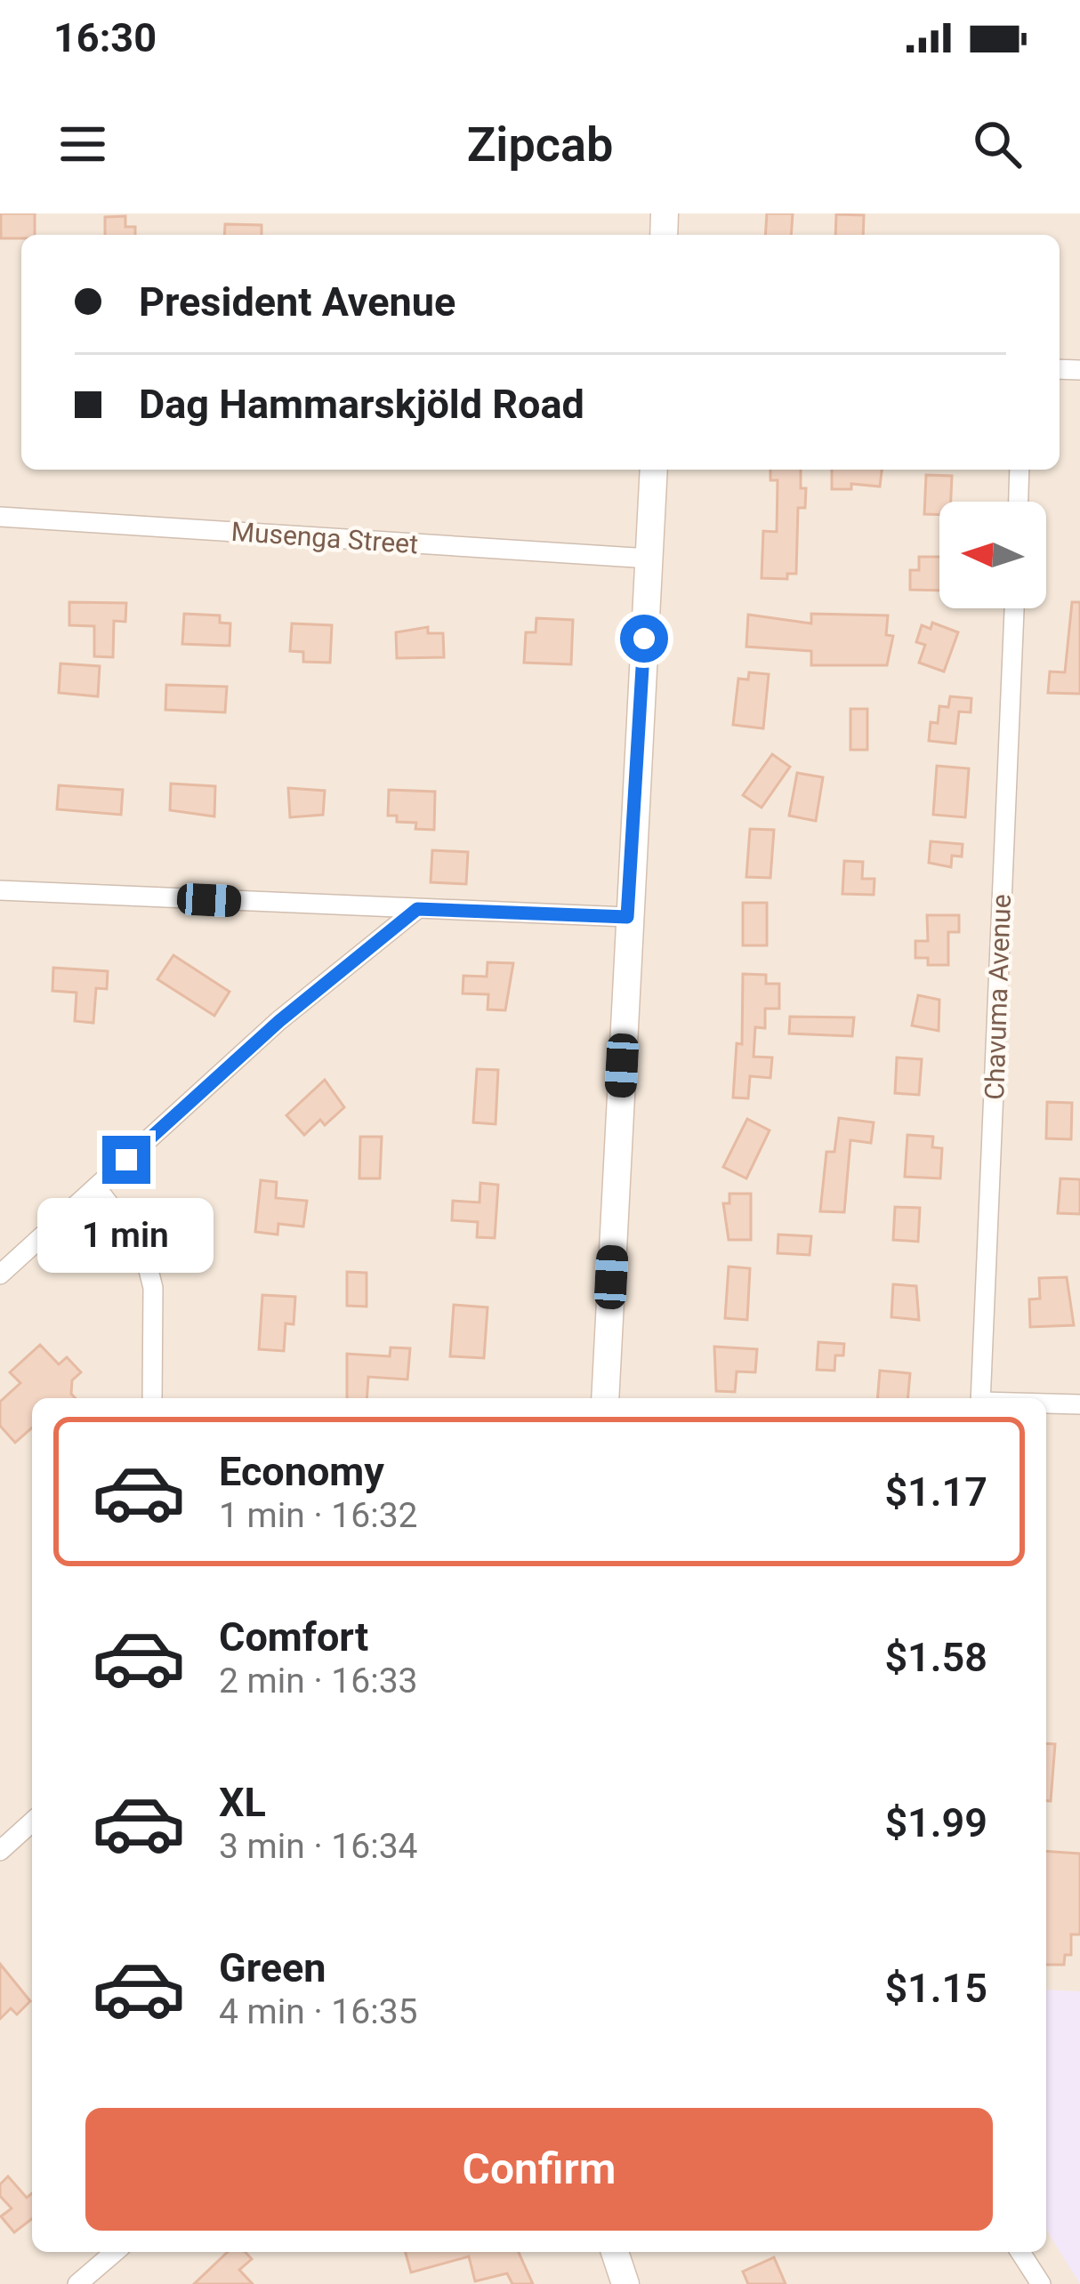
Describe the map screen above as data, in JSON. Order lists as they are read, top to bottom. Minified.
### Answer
{"streets":{"street":["Musenga Street","Chavuma Avenue"]},"north":"left","page":{"status":"16:30","header":"Zipcab","banner":["President Avenue","Dag Hammarskjöld Road"],"bubble":"1 min","list":[{"name":"Economy","note":"1 min · 16:32","value":"$1.17"},{"name":"Comfort","note":"2 min · 16:33","value":"$1.58"},{"name":"XL","note":"3 min · 16:34","value":"$1.99"},{"name":"Green","note":"4 min · 16:35","value":"$1.15"}],"buttons":"Confirm"}}
